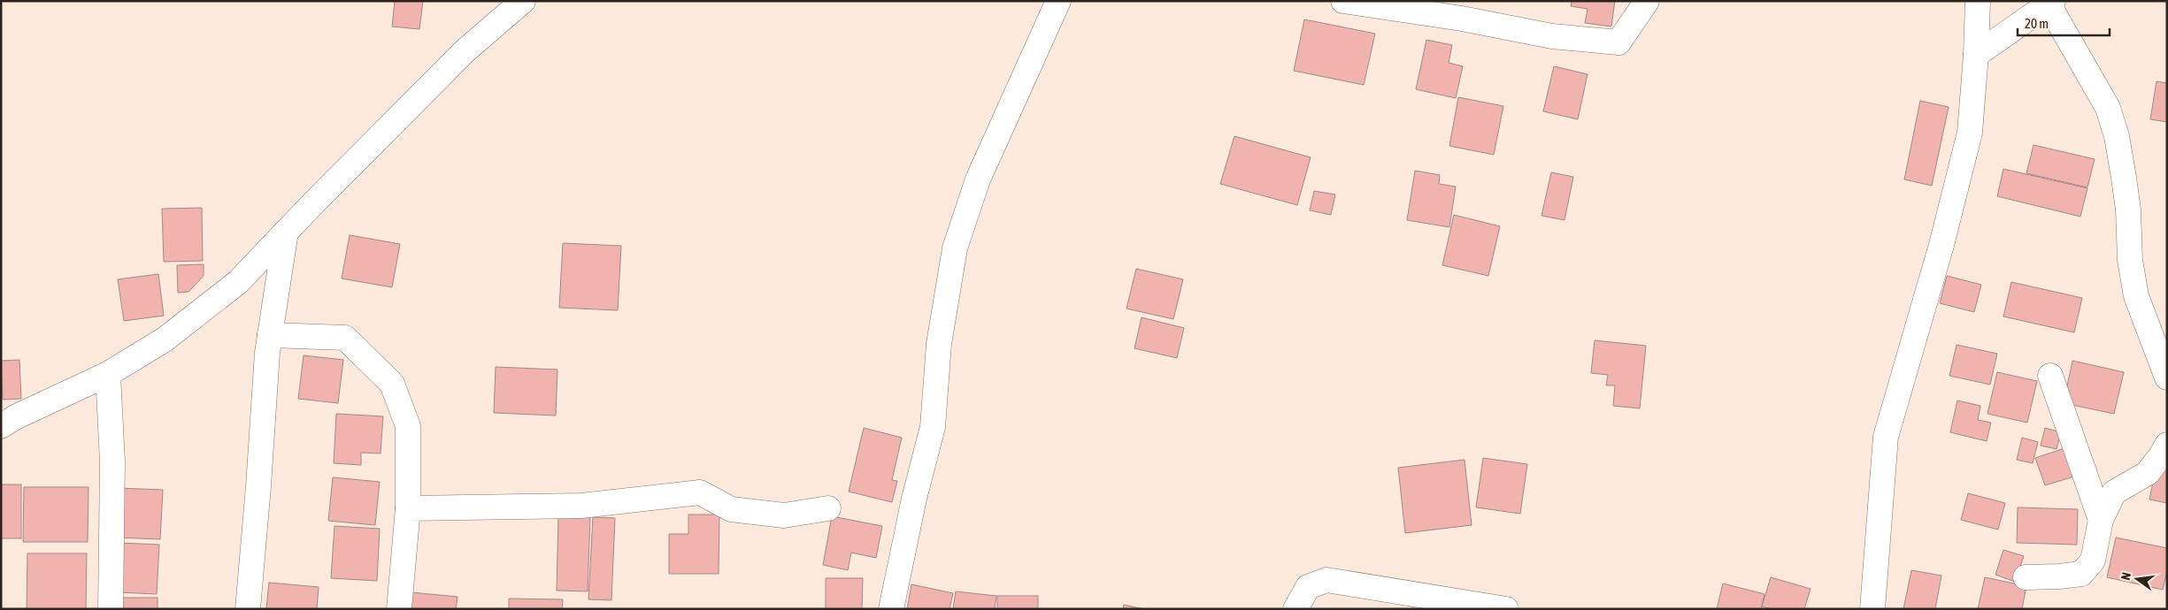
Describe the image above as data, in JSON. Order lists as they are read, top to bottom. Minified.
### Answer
{"scale_bar":"20 m","north":"left"}
